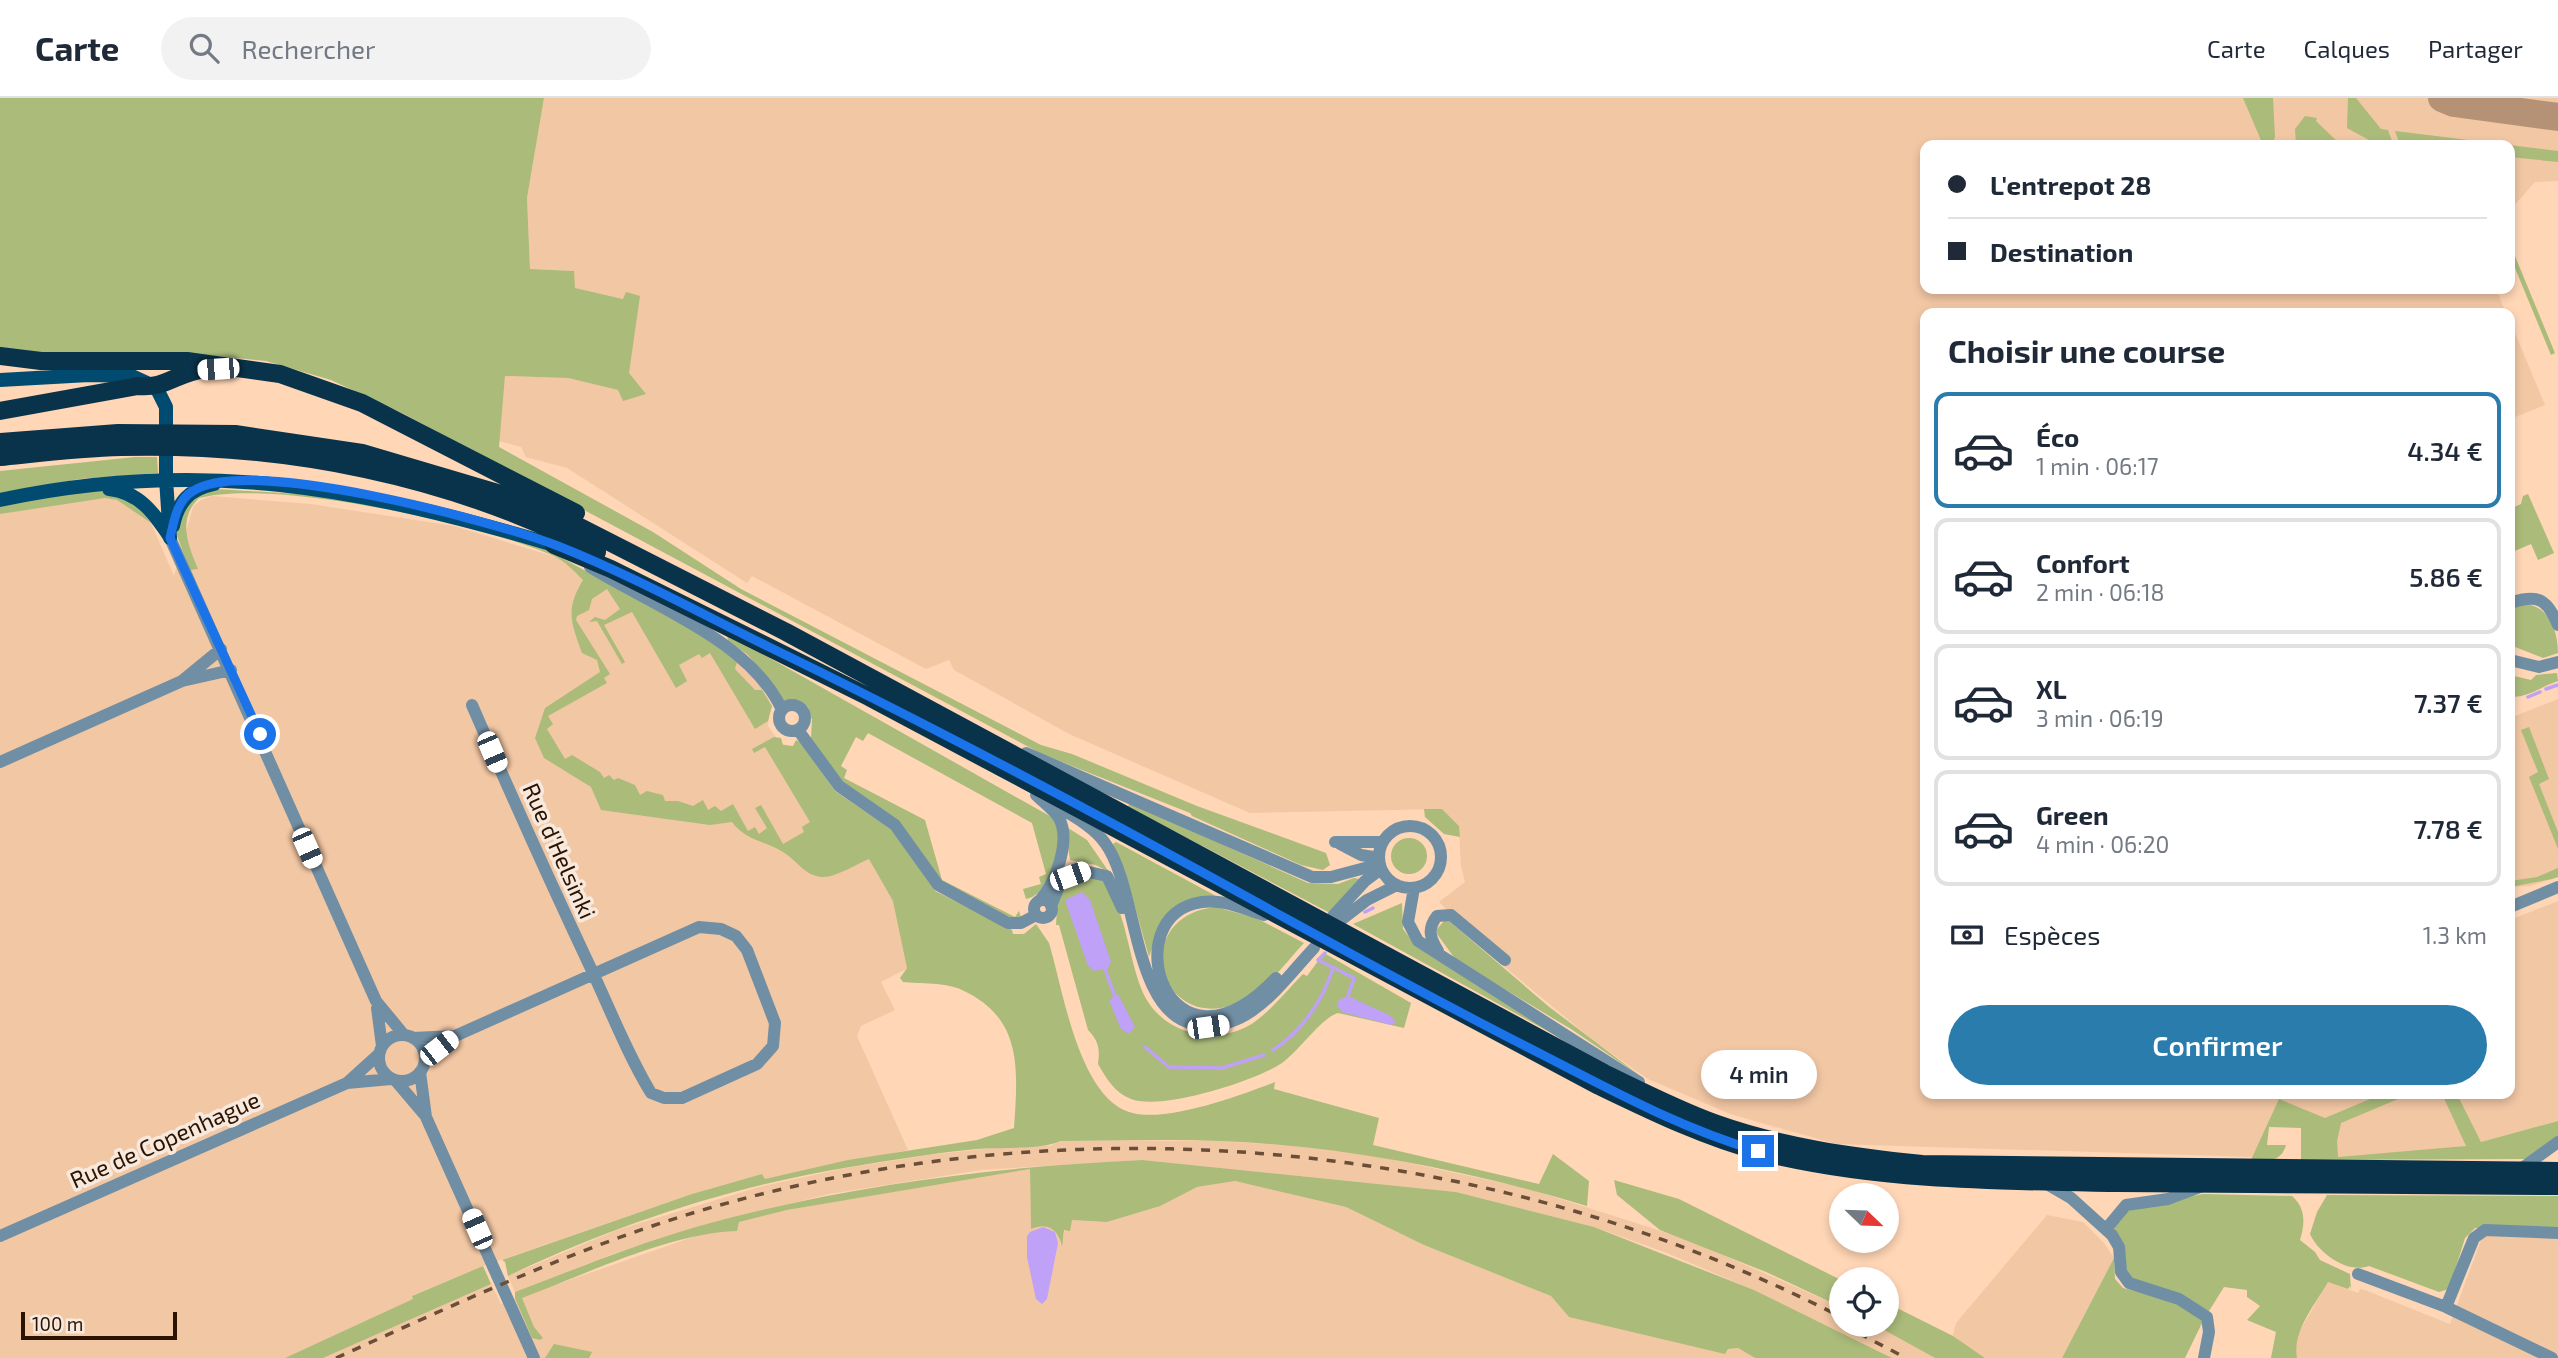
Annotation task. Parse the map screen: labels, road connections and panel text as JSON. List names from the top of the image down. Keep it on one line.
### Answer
{"streets":{"street":["Rue d'Helsinki","Rue de Copenhague"]},"crossings":[["Rue d'Helsinki","Rue de Copenhague"]],"scale_bar":"100 m","north":"bottom right","page":{"header":"Carte","search":"Rechercher","nav":["Carte","Calques","Partager"],"banner":["L'entrepot 28","Destination"],"heading":"Choisir une course","list":[{"name":"Éco","note":"1 min · 06:17","value":"4.34 €"},{"name":"Confort","note":"2 min · 06:18","value":"5.86 €"},{"name":"XL","note":"3 min · 06:19","value":"7.37 €"},{"name":"Green","note":"4 min · 06:20","value":"7.78 €"}],"pay":["Espèces","1.3 km"],"buttons":"Confirmer","bubble":"4 min","scale":"100 m"}}
